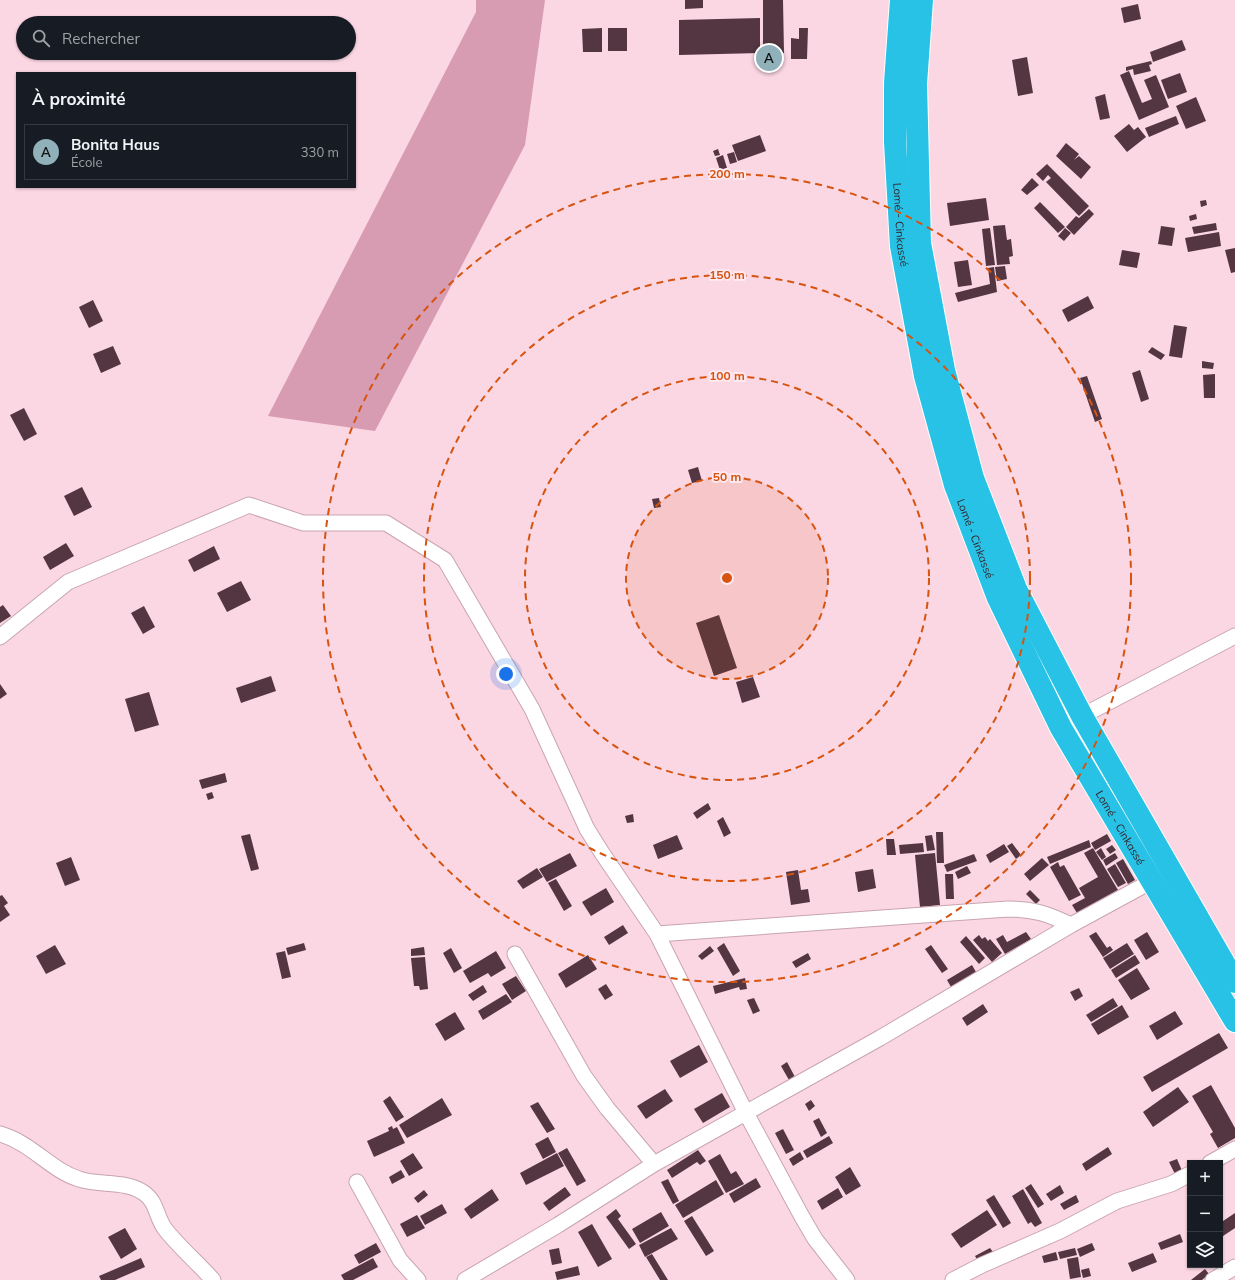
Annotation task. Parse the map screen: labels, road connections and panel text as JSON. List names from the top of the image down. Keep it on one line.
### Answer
{"streets":{"highway":["Lomé - Cinkassé"]},"page":{"search":"Rechercher","pins":"A","heading":"À proximité","list":[{"mark":"A","name":"Bonita Haus","note":"École","value":"330 m"}],"map_buttons":["+","−"]},"rings":["200 m","150 m","100 m","50 m"]}
